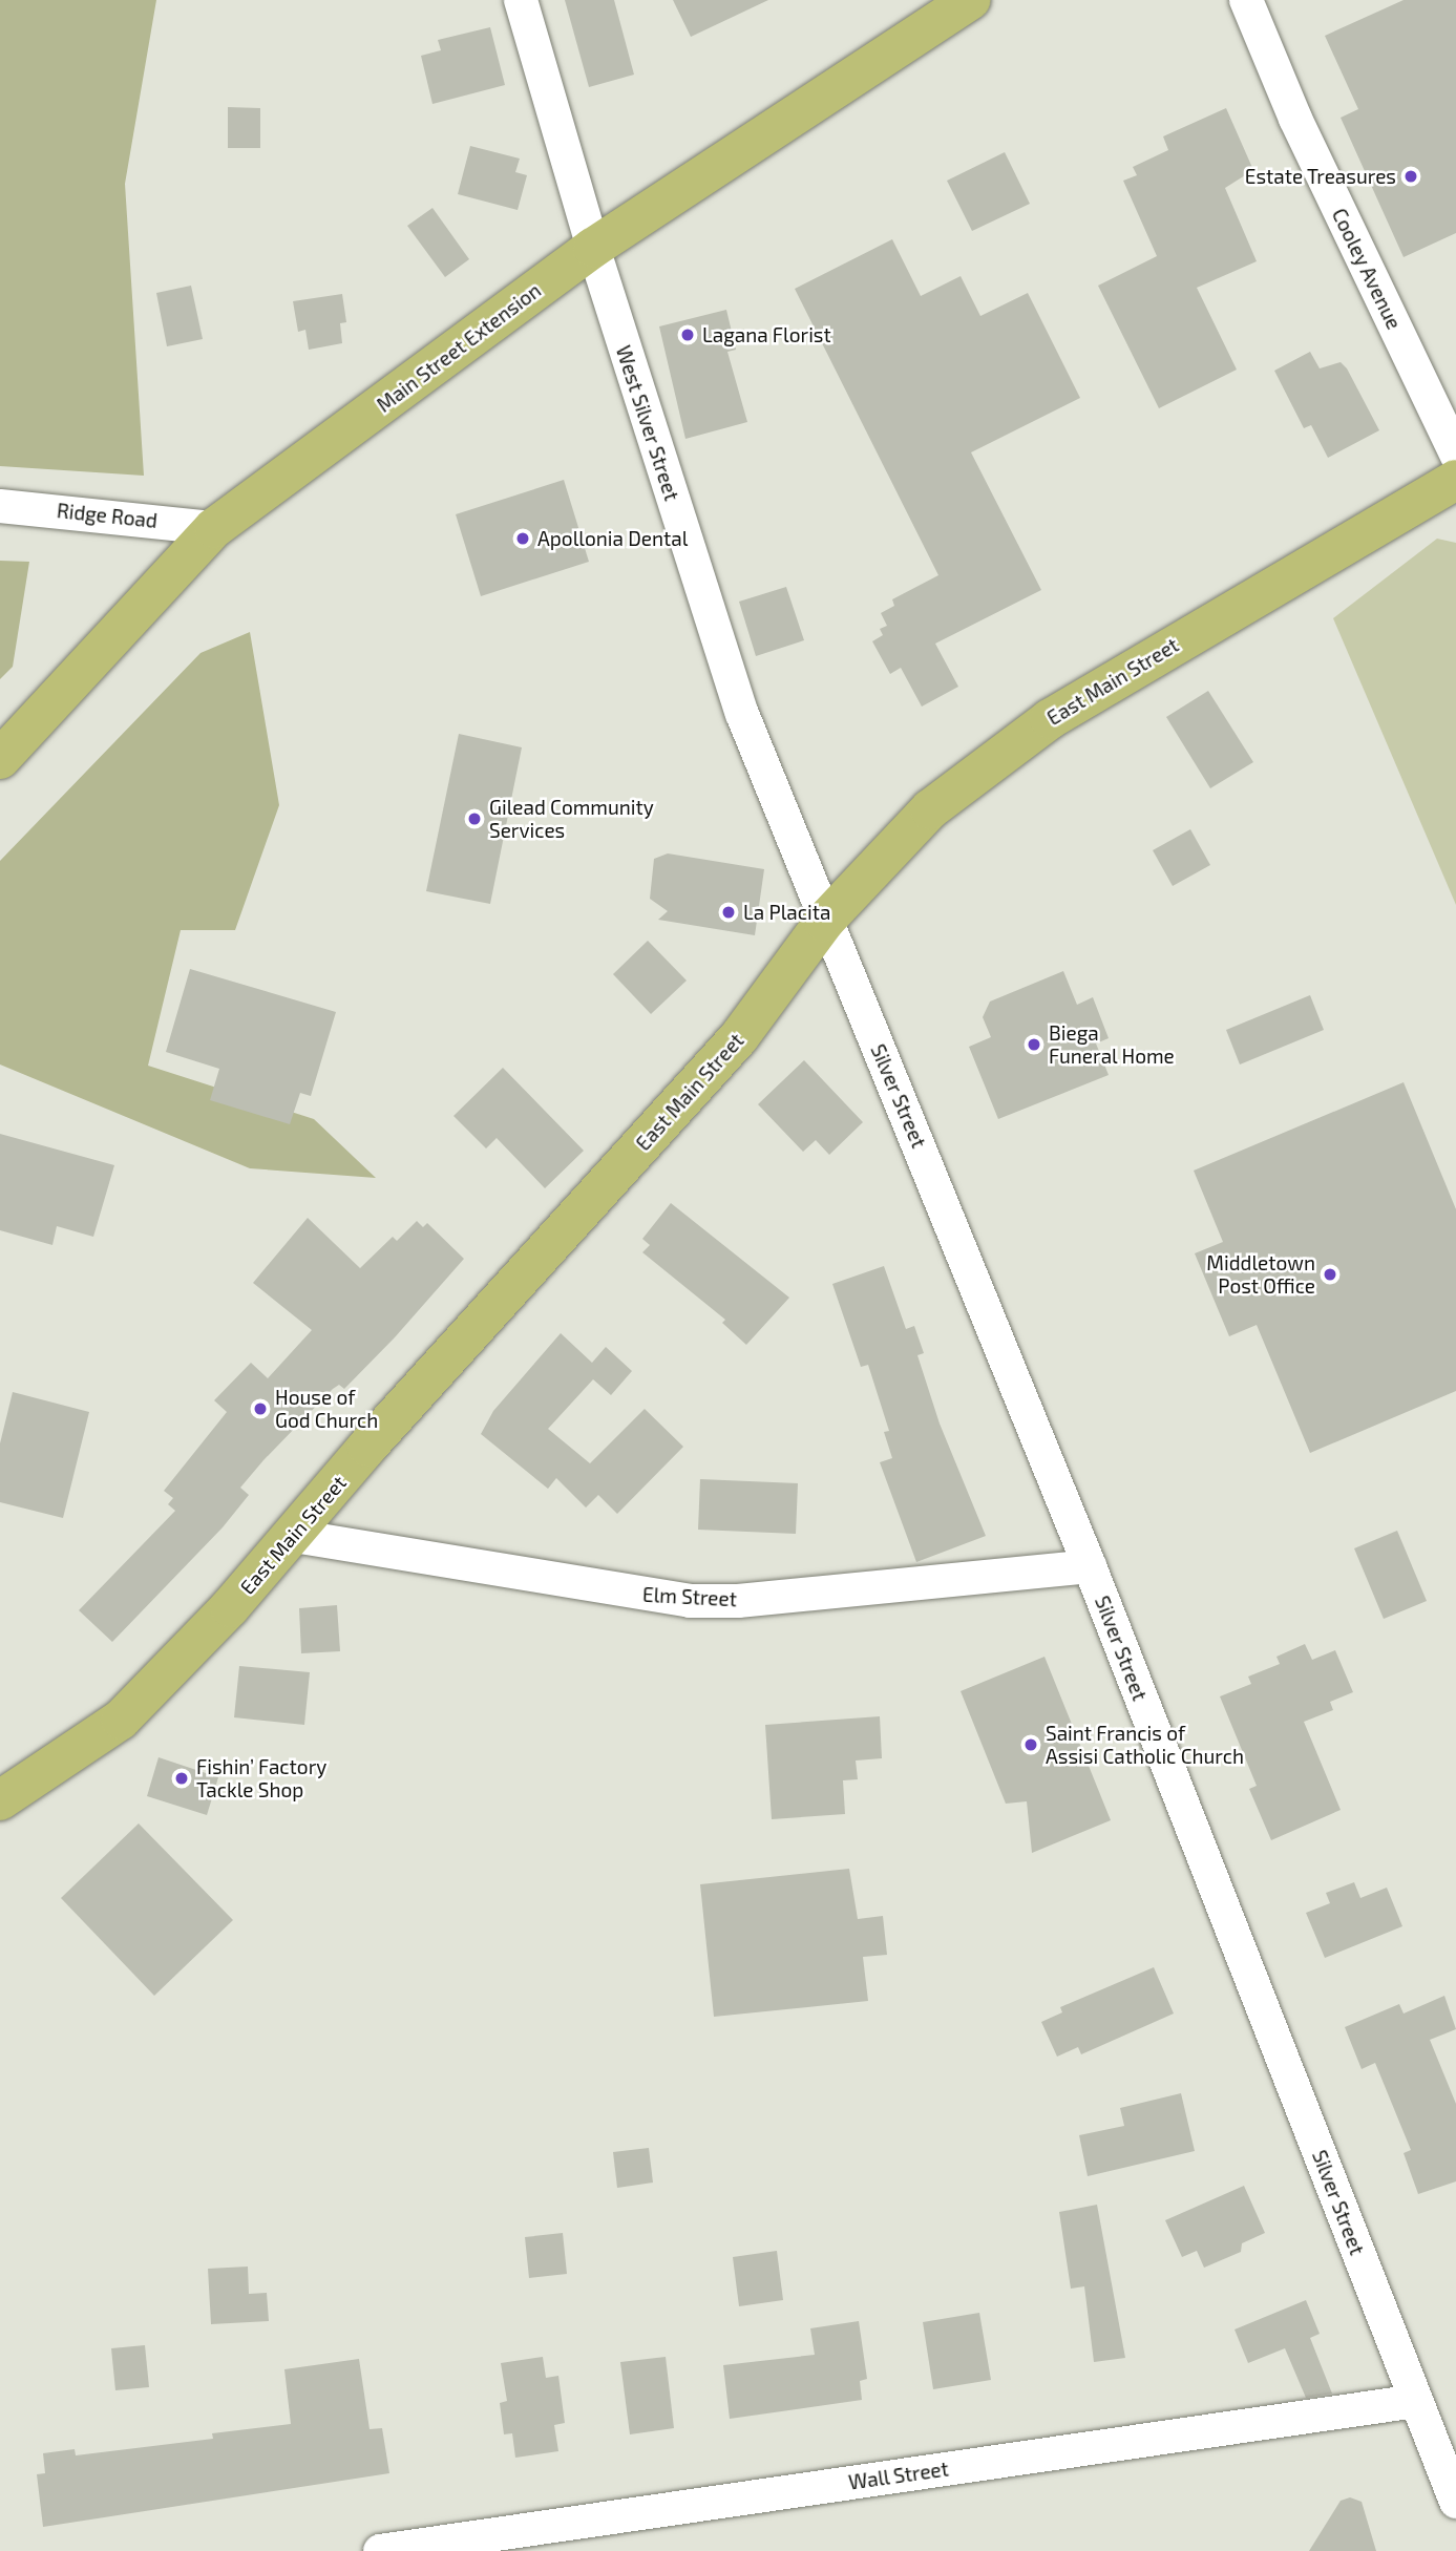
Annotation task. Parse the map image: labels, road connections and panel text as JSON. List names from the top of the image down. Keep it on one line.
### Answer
{"streets":{"main road":["Main Street Extension","East Main Street"],"street":["Cooley Avenue","West Silver Street","Ridge Road","Silver Street","Elm Street","Wall Street"]},"crossings":[["Main Street Extension","West Silver Street"],["Main Street Extension","Ridge Road"],["West Silver Street","East Main Street"],["West Silver Street","Silver Street"],["East Main Street","Silver Street"],["East Main Street","Elm Street"],["Silver Street","Elm Street"],["Silver Street","Wall Street"]],"places":["Estate Treasures","Lagana Florist","Apollonia Dental","Gilead Community Services","La Placita","Biega Funeral Home","Middletown Post Office","House of God Church","Saint Francis of Assisi Catholic Church","Fishin’ Factory Tackle Shop"]}
